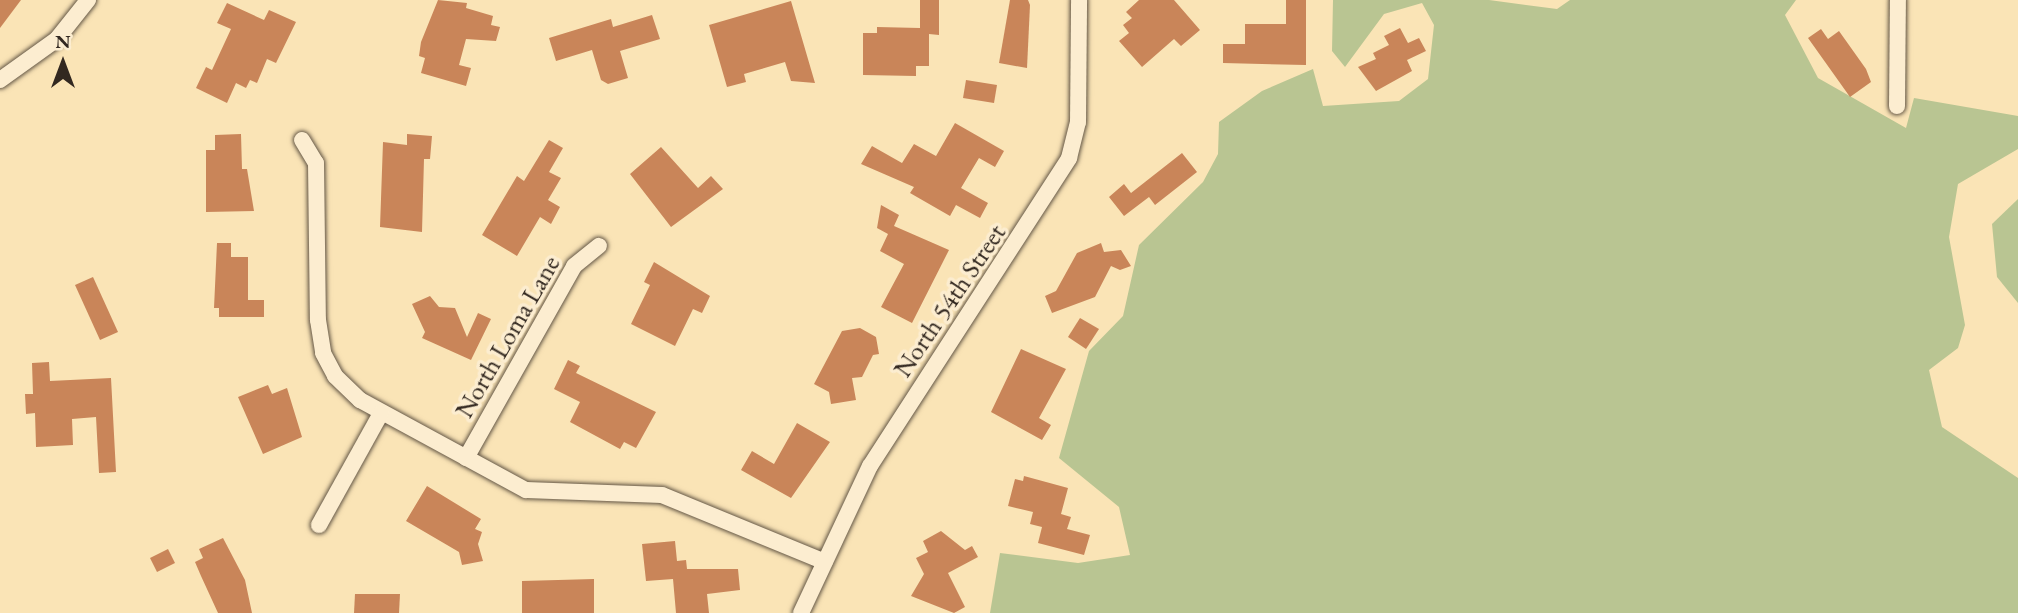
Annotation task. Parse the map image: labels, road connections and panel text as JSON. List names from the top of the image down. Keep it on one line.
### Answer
{"streets":{"street":["North 54th Street","North Loma Lane"]},"north":"top"}
